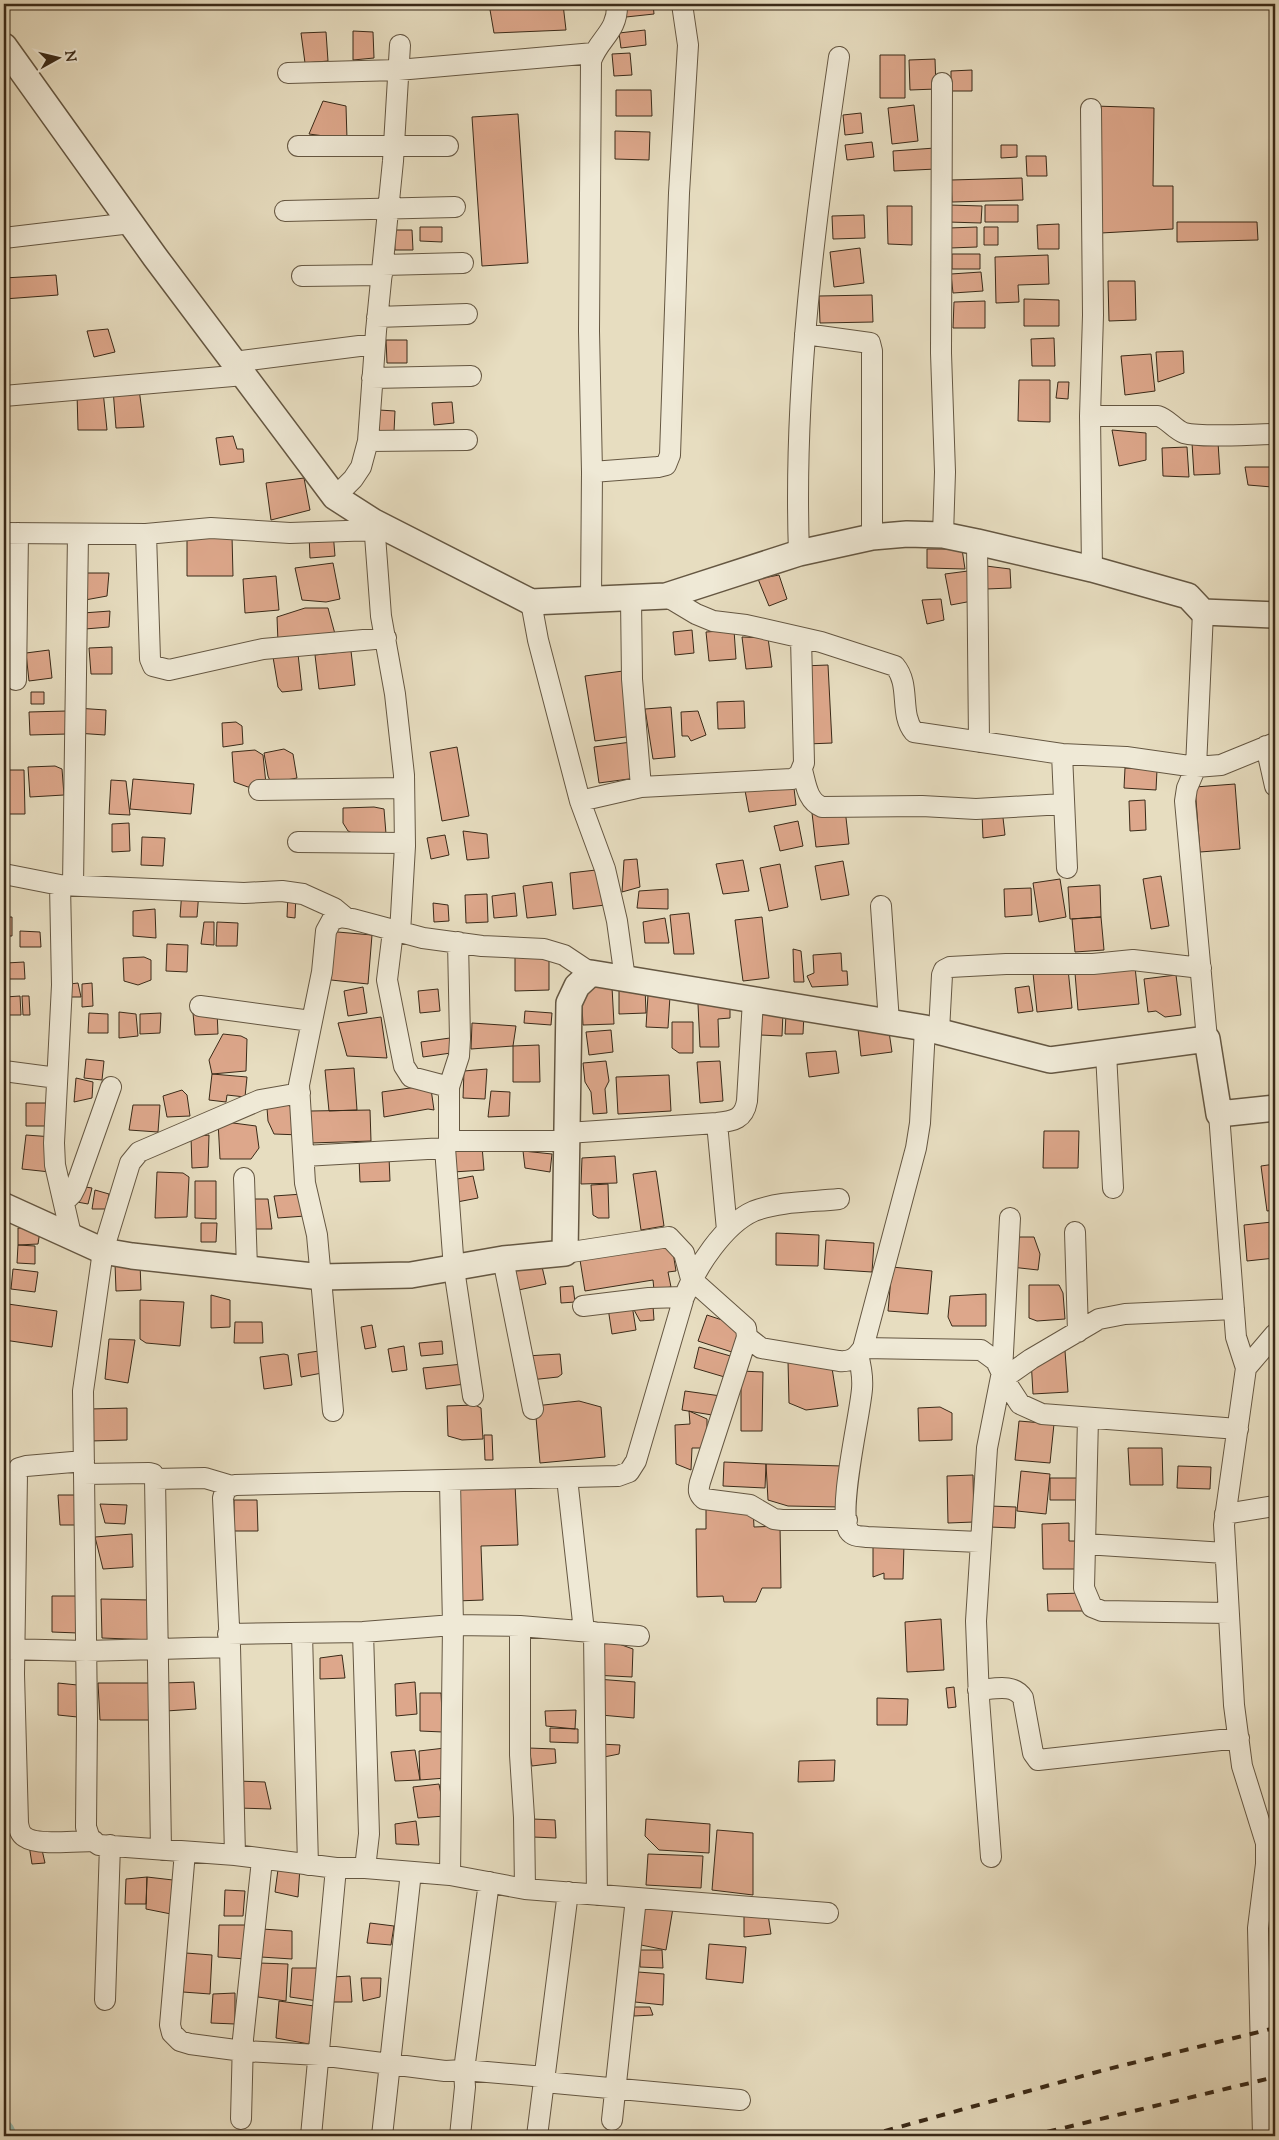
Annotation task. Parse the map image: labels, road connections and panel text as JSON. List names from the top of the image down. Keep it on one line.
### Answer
{"north":"right"}
